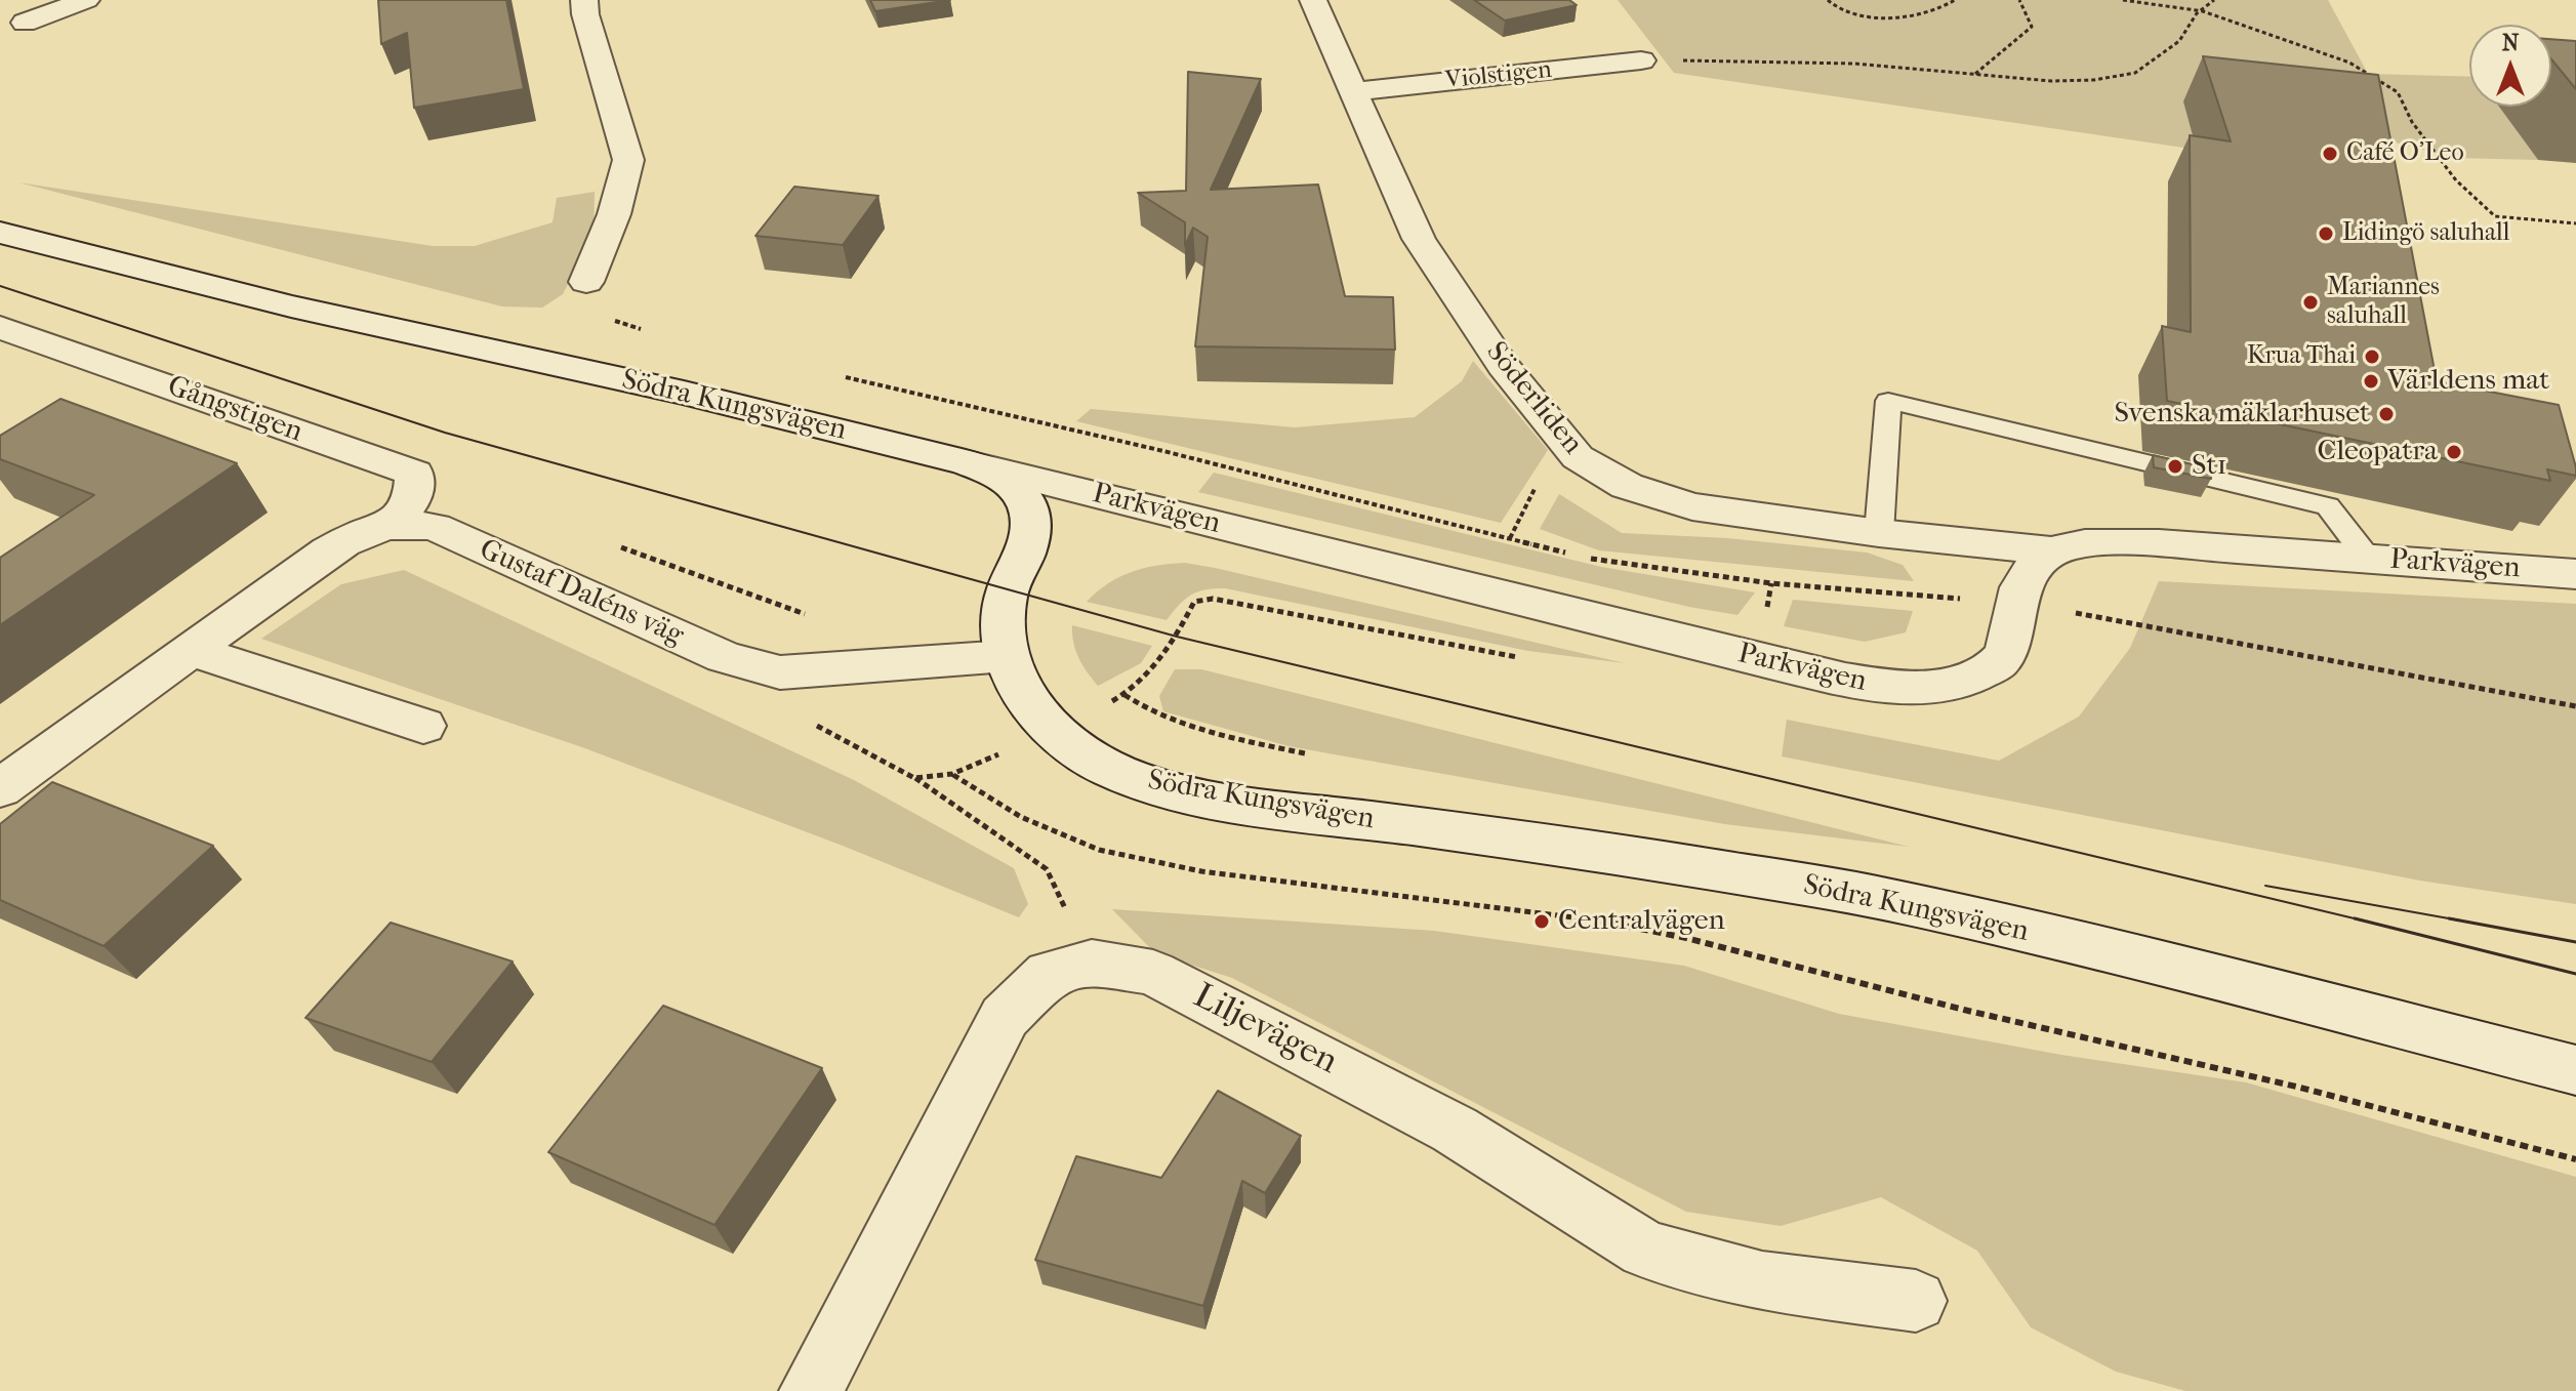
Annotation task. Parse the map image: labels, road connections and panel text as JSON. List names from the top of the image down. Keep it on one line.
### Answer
{"streets":{"street":["Violstigen","Söderliden","Södra Kungsvägen","Gångstigen","Parkvägen","Gustaf Daléns väg","Liljevägen"]},"crossings":[["Violstigen","Söderliden"],["Söderliden","Parkvägen"],["Södra Kungsvägen","Parkvägen"],["Södra Kungsvägen","Gustaf Daléns väg"],["Gångstigen","Gustaf Daléns väg"]],"places":["Café O'Leo","Lidingö saluhall","Mariannes saluhall","Krua Thai","Världens mat","Svenska mäklarhuset","Cleopatra","St1","Centralvägen"],"north":"top"}
